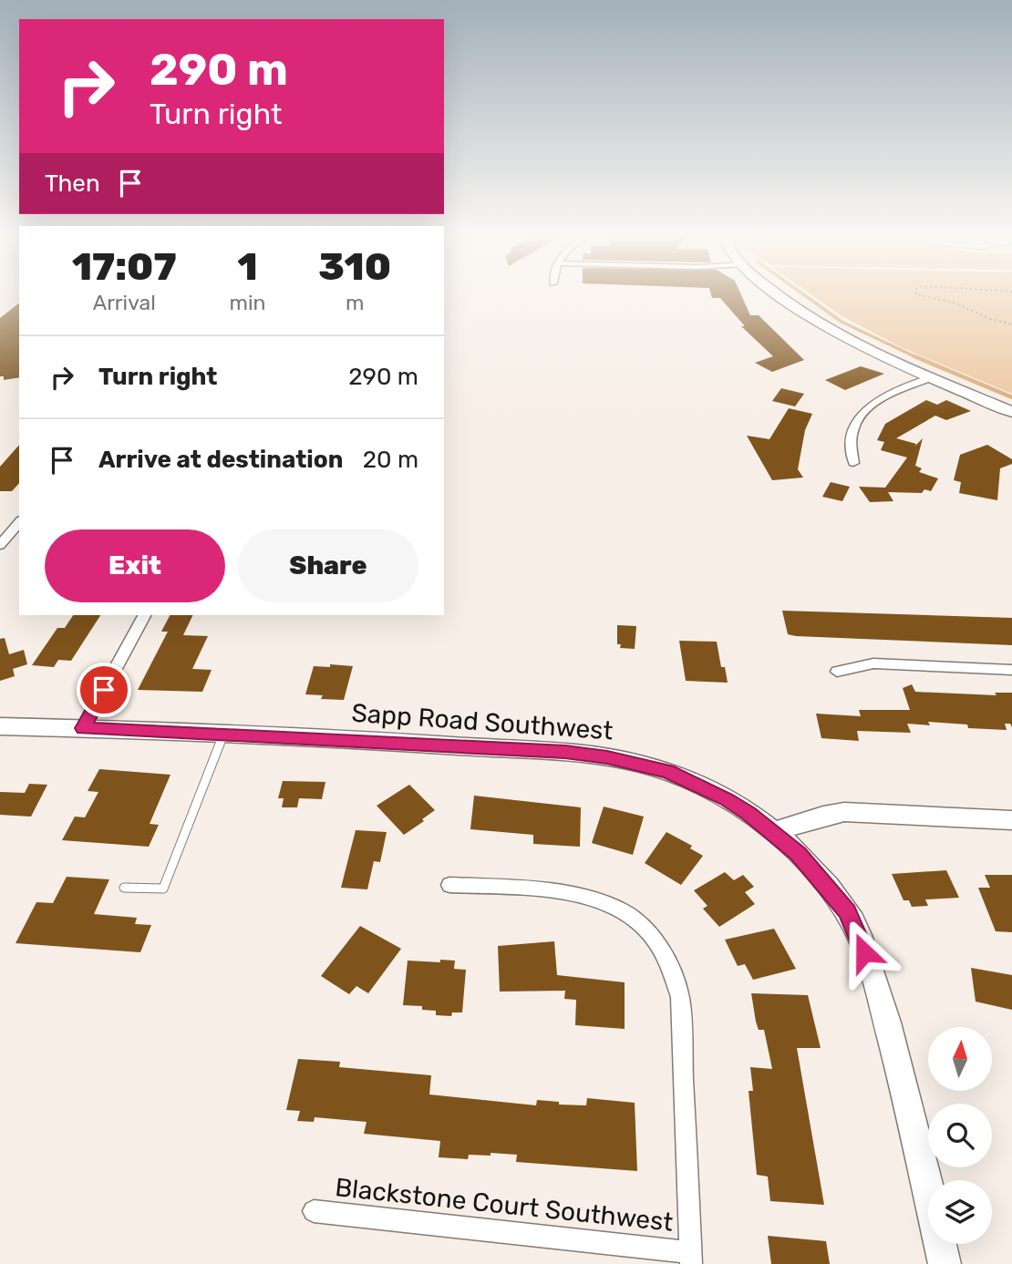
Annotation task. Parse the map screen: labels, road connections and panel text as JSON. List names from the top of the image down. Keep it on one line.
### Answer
{"streets":{"street":["Sapp Road Southwest","Blackstone Court Southwest"]},"north":"top","page":{"turn":["290 m","Turn right"],"then":"Then","eta":["17:07","Arrival","1","min","310","m"],"list":[{"name":"Turn right","value":"290 m"},{"name":"Arrive at destination","value":"20 m"}],"buttons":["Exit","Share"]}}
